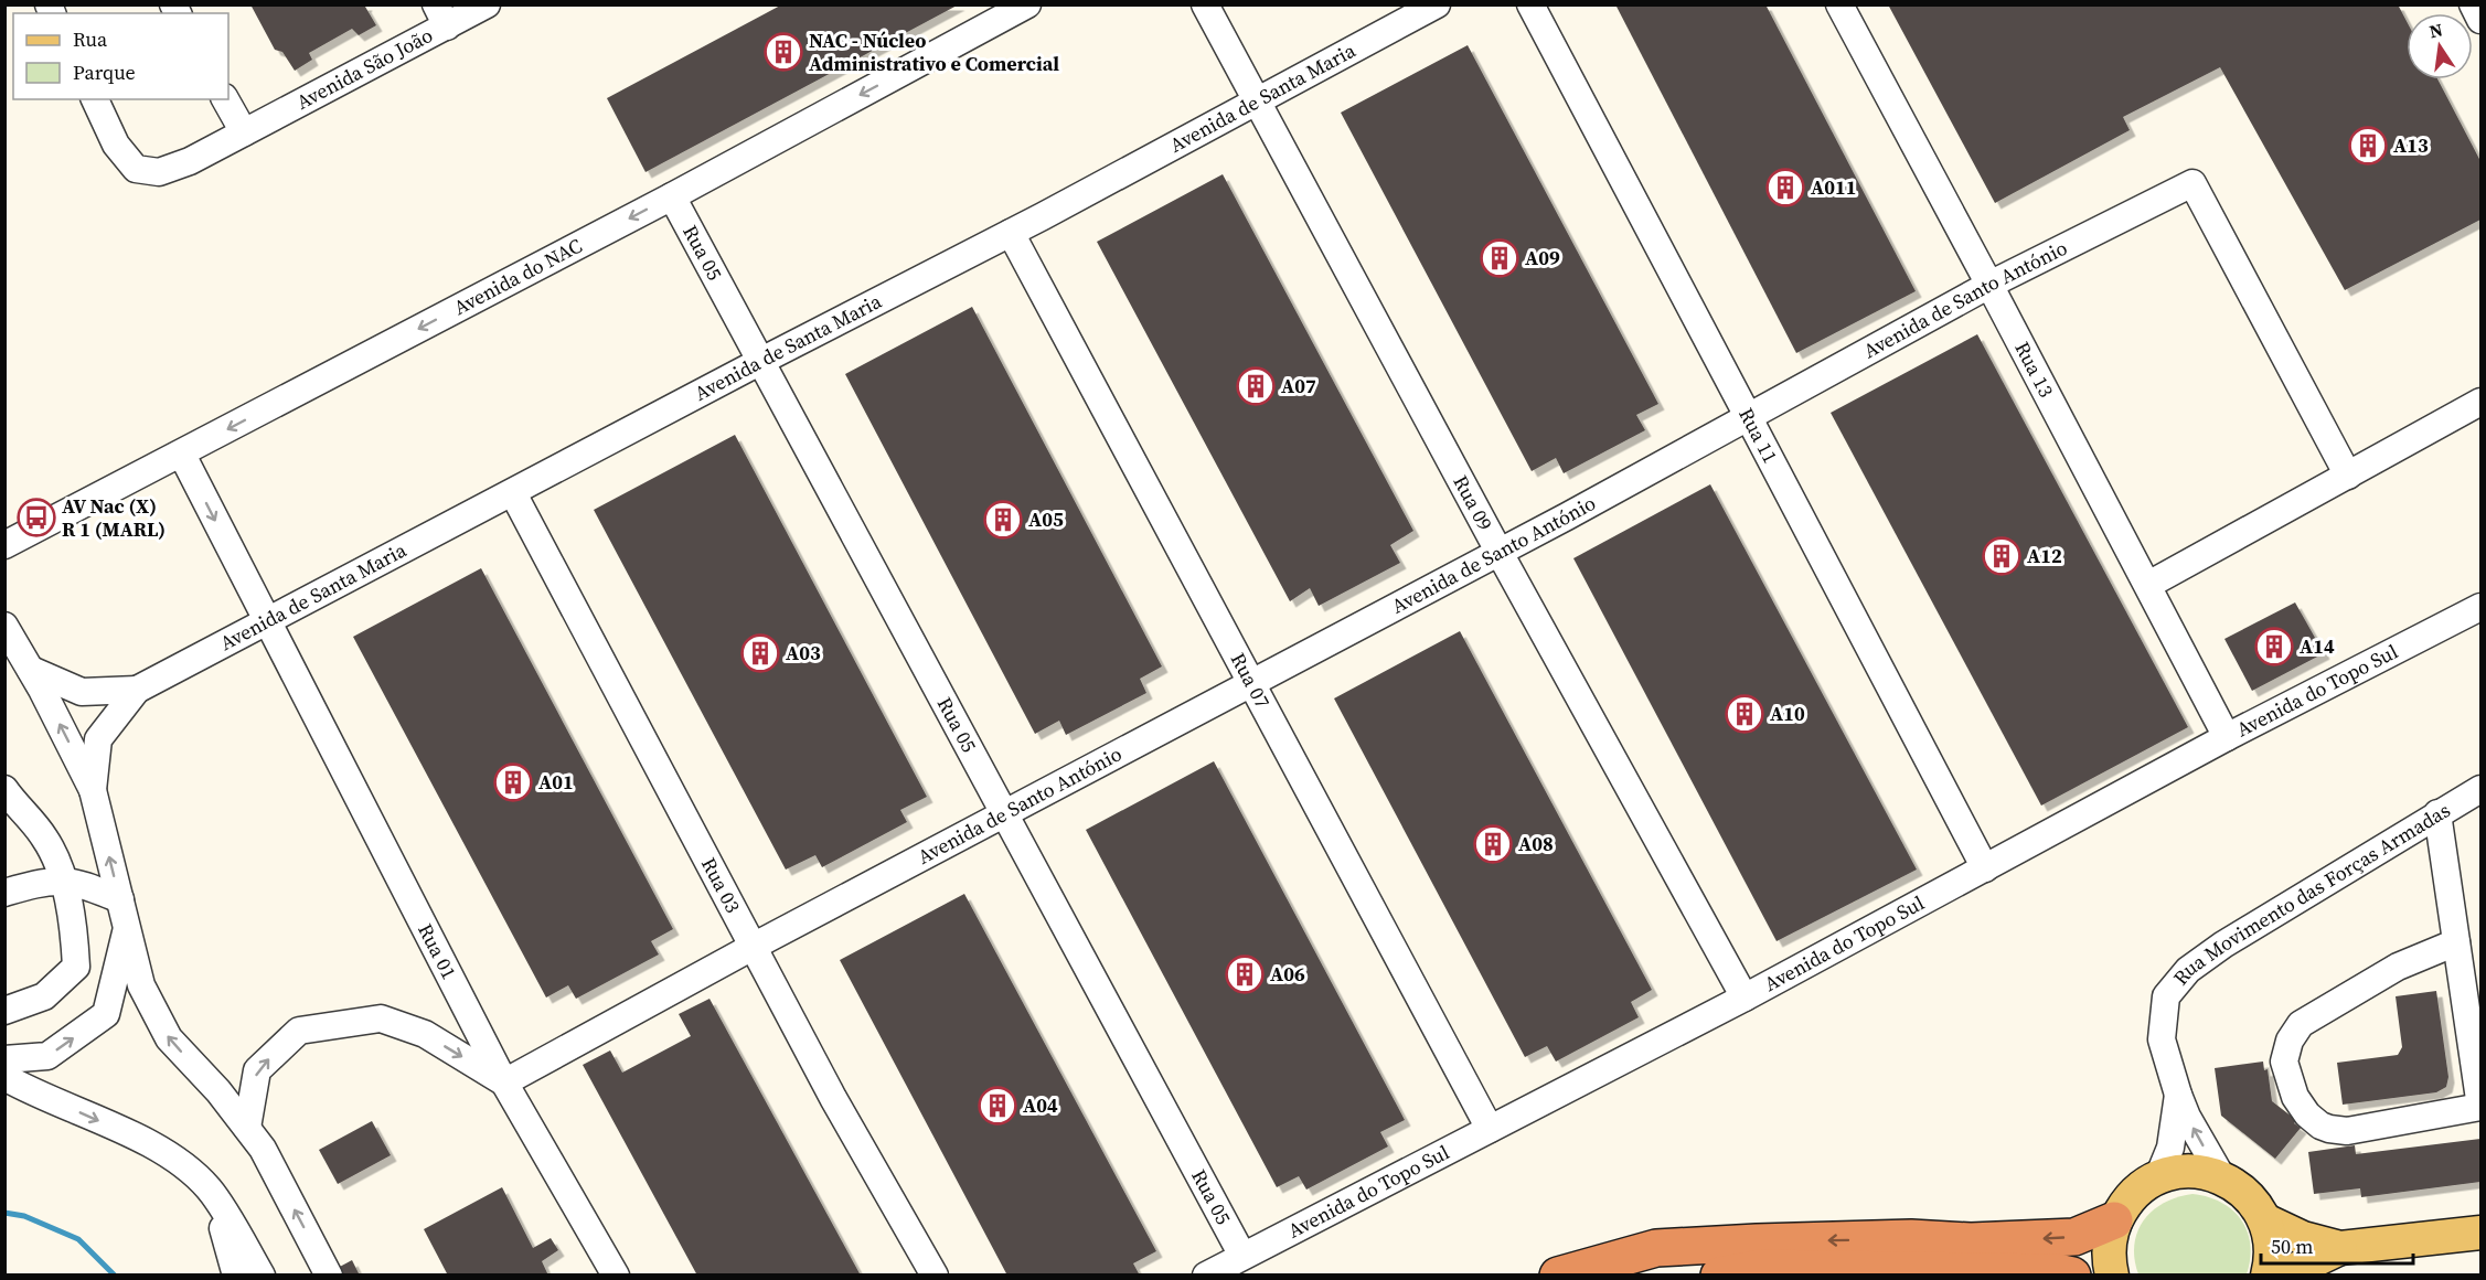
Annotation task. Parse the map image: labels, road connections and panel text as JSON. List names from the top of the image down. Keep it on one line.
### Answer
{"streets":{"street":["Avenida São João","Avenida de Santa Maria","Rua 05","Avenida do NAC","Avenida de Santo António","Rua 13","Rua 11","Rua 09","Rua 07","Avenida do Topo Sul","Rua 03","Rua Movimento das Forças Armadas","Rua 01"]},"crossings":[["Avenida de Santa Maria","Rua 05"],["Avenida de Santa Maria","Rua 09"],["Avenida de Santa Maria","Rua 07"],["Avenida de Santa Maria","Rua 03"],["Avenida de Santa Maria","Rua 01"],["Rua 05","Avenida do NAC"],["Rua 05","Avenida de Santo António"],["Rua 05","Avenida do Topo Sul"],["Avenida do NAC","Rua 01"],["Avenida de Santo António","Rua 13"],["Avenida de Santo António","Rua 11"],["Avenida de Santo António","Rua 09"],["Avenida de Santo António","Rua 07"],["Avenida de Santo António","Rua 03"],["Avenida de Santo António","Rua 01"],["Rua 13","Avenida do Topo Sul"],["Rua 11","Avenida do Topo Sul"],["Rua 09","Avenida do Topo Sul"],["Rua 07","Avenida do Topo Sul"]],"one_way":["Avenida do NAC"],"places":{"building":["NAC - Núcleo Administrativo e Comercial","A13","A011","A09","A07","A05","A12","A14","A03","A10","A01","A08","A06","A04"],"bus stop":["AV Nac (X) R 1 (MARL)"]},"legend":["Rua","Parque"],"scale_bar":"50 m","north":"top"}
